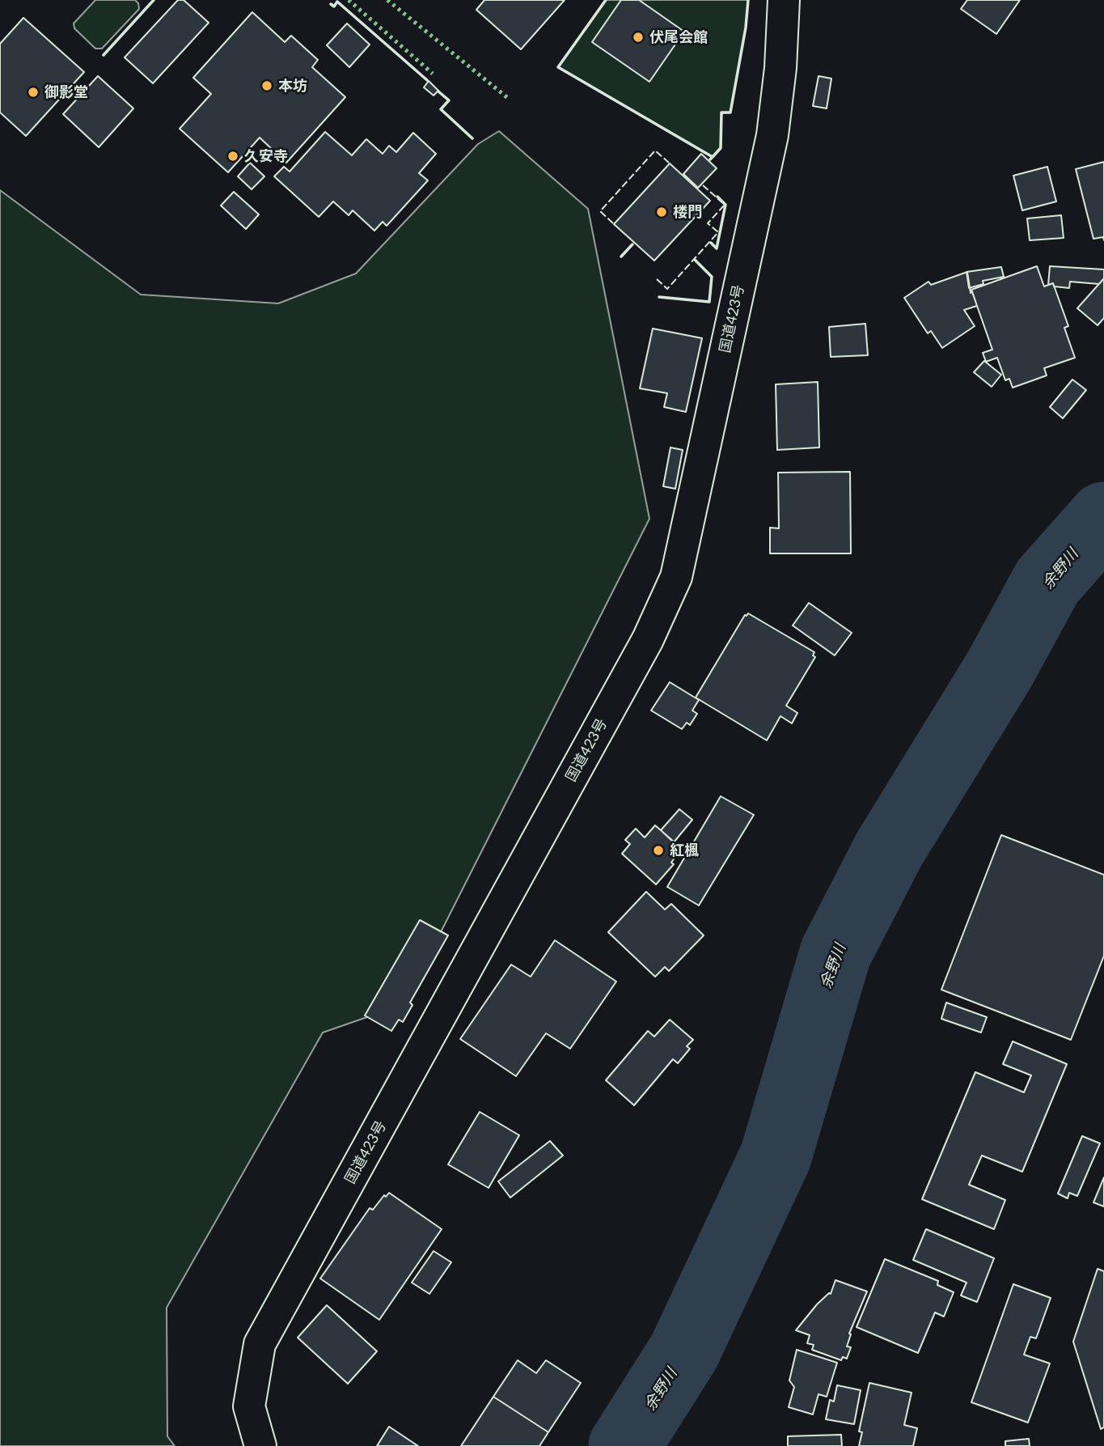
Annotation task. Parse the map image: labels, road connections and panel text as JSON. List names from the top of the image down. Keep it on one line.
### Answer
{"streets":{"highway":["国道423号"]},"water":["余野川"],"places":["伏尾会館","本坊","御影堂","久安寺","楼門","紅楓"]}
